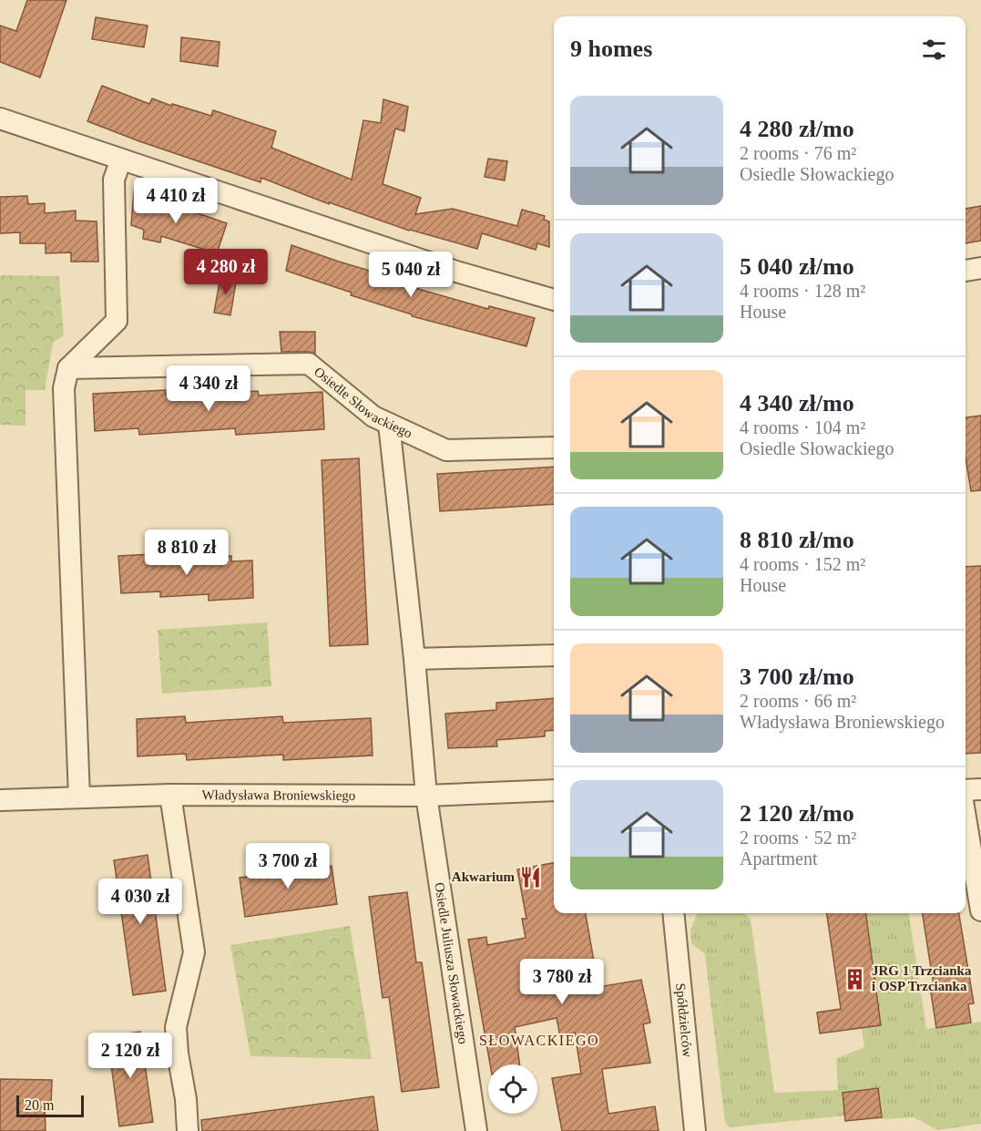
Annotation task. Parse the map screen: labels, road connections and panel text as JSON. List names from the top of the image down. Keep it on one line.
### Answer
{"streets":{"street":["Osiedle Słowackiego","Władysława Broniewskiego","Osiedle Juliusza Słowackiego","Spółdzielców"]},"crossings":[["Osiedle Słowackiego","Osiedle Juliusza Słowackiego"],["Władysława Broniewskiego","Osiedle Juliusza Słowackiego"]],"districts":["SŁOWACKIEGO"],"places":{"restaurant":["Akwarium"],"building":["JRG 1 Trzcianka i OSP Trzcianka"]},"scale_bar":"20 m","page":{"heading":"9 homes","list":[{"name":"4 280 zł/mo","note":"2 rooms · 76 m² · Osiedle Słowackiego"},{"name":"5 040 zł/mo","note":"4 rooms · 128 m² · House"},{"name":"4 340 zł/mo","note":"4 rooms · 104 m² · Osiedle Słowackiego"},{"name":"8 810 zł/mo","note":"4 rooms · 152 m² · House"},{"name":"3 700 zł/mo","note":"2 rooms · 66 m² · Władysława Broniewskiego"},{"name":"2 120 zł/mo","note":"2 rooms · 52 m² · Apartment"}],"price":["4 410 zł","4 280 zł","5 040 zł","4 340 zł","8 810 zł","3 700 zł","4 030 zł","3 780 zł","2 120 zł"],"scale":"20 m"}}
